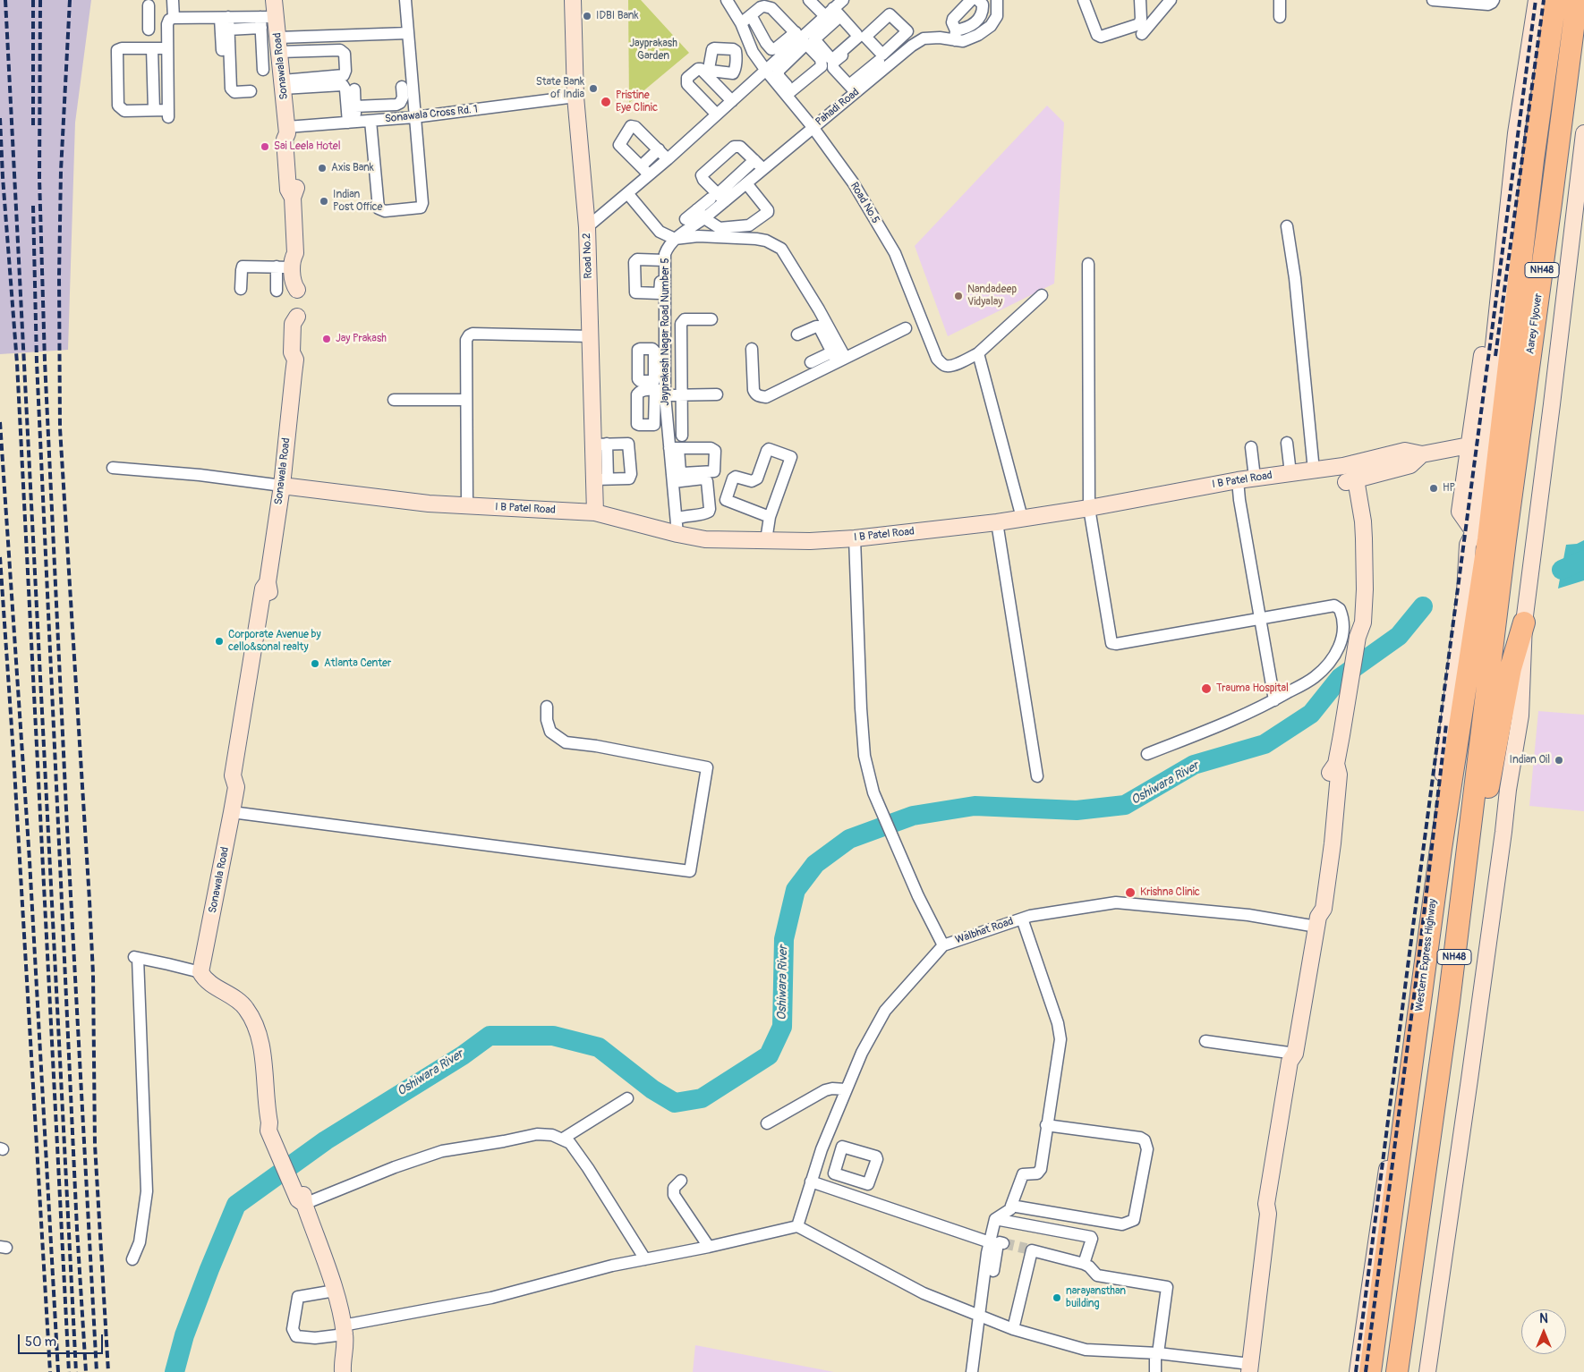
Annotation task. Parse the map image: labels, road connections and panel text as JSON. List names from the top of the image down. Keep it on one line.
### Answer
{"streets":{"highway":["NH48","Aarey Flyover","Western Express Highway"],"street":["Sonawala Road","Pahadi Road","Sonawala Cross Rd. 1","Road No.5","Road No.2","Jayprakash Nagar Road Number 5","I B Patel Road","Walbhat Road"]},"crossings":[["Sonawala Road","Sonawala Cross Rd. 1"],["Sonawala Road","I B Patel Road"],["Pahadi Road","Road No.5"],["Pahadi Road","Jayprakash Nagar Road Number 5"],["Sonawala Cross Rd. 1","Road No.2"],["Road No.2","I B Patel Road"],["NH48","Aarey Flyover"],["NH48","Western Express Highway"],["Aarey Flyover","Western Express Highway"],["Jayprakash Nagar Road Number 5","I B Patel Road"]],"water":["Oshiwara River"],"parks":["Jayprakash Garden"],"places":["IDBI Bank","State Bank of India","Pristine Eye Clinic","Sai Leela Hotel","Axis Bank","Indian Post Office","Nandadeep Vidyalay","Jay Prakash","HP","Corporate Avenue by cello&sonal realty","Atlanta Center","Trauma Hospital","Indian Oil","Krishna Clinic","narayansthan building"],"scale_bar":"50 m","north":"top"}
